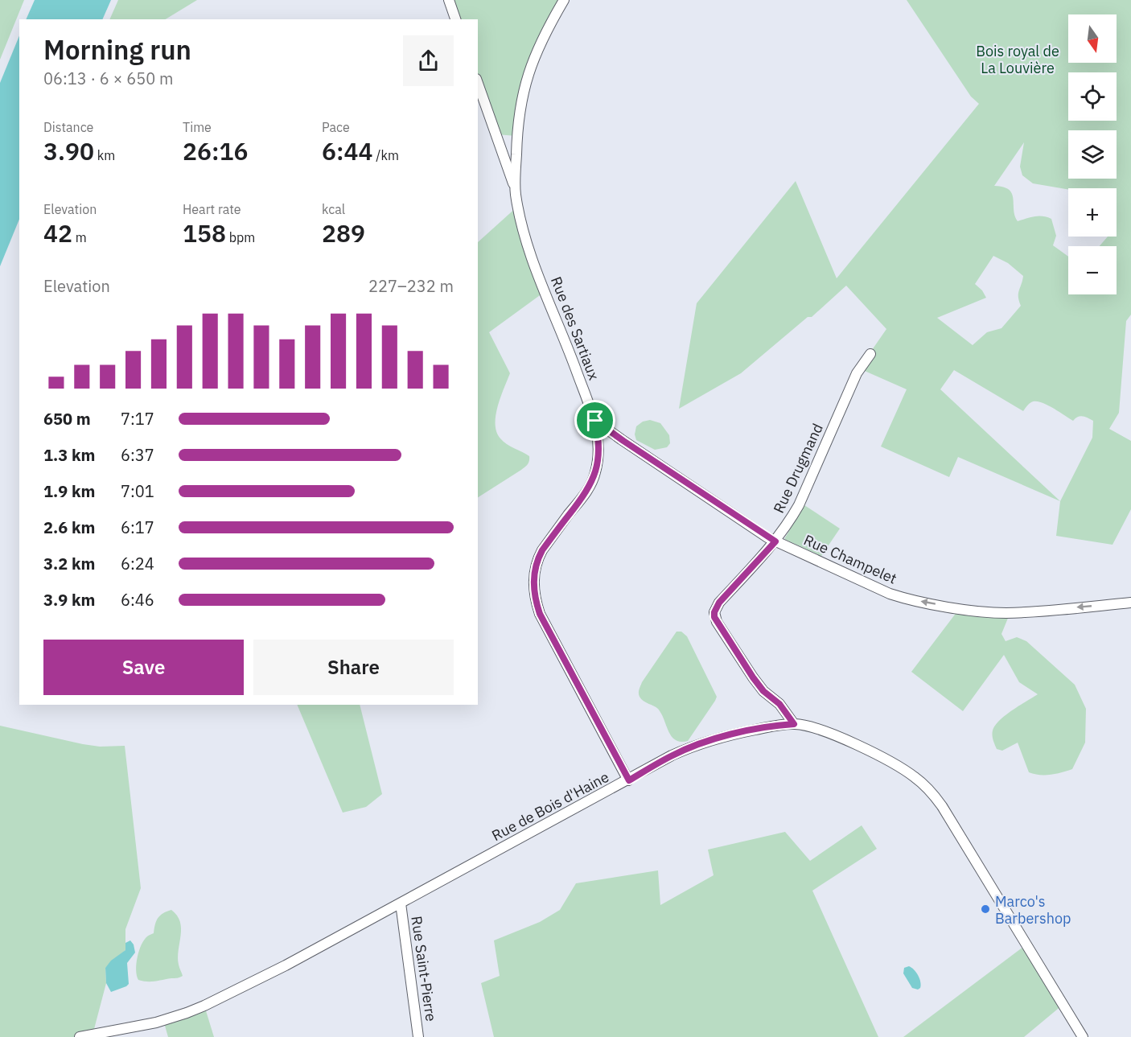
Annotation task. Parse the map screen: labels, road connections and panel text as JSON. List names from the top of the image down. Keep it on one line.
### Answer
{"streets":{"street":["Rue des Sartiaux","Rue Drugmand","Rue Champelet","Rue de Bois d'Haine","Rue Saint-Pierre"]},"crossings":[["Rue des Sartiaux","Rue Champelet"],["Rue des Sartiaux","Rue de Bois d'Haine"],["Rue Drugmand","Rue Champelet"],["Rue Drugmand","Rue de Bois d'Haine"],["Rue de Bois d'Haine","Rue Saint-Pierre"]],"one_way":["Rue Champelet"],"parks":["Bois royal de La Louvière"],"places":["Marco's Barbershop"],"north":"bottom","page":{"map_buttons":["+","−"],"heading":["Morning run","06:13 · 6 × 650 m"],"stats":[["Distance","3.90 km"],["Time","26:16"],["Pace","6:44 /km"],["Elevation","42 m"],["Heart rate","158 bpm"],["kcal","289"]],"chart":["Elevation","227–232 m"],"list":[{"name":"650 m","note":"7:17"},{"name":"1.3 km","note":"6:37"},{"name":"1.9 km","note":"7:01"},{"name":"2.6 km","note":"6:17"},{"name":"3.2 km","note":"6:24"},{"name":"3.9 km","note":"6:46"}],"buttons":["Save","Share"]}}
